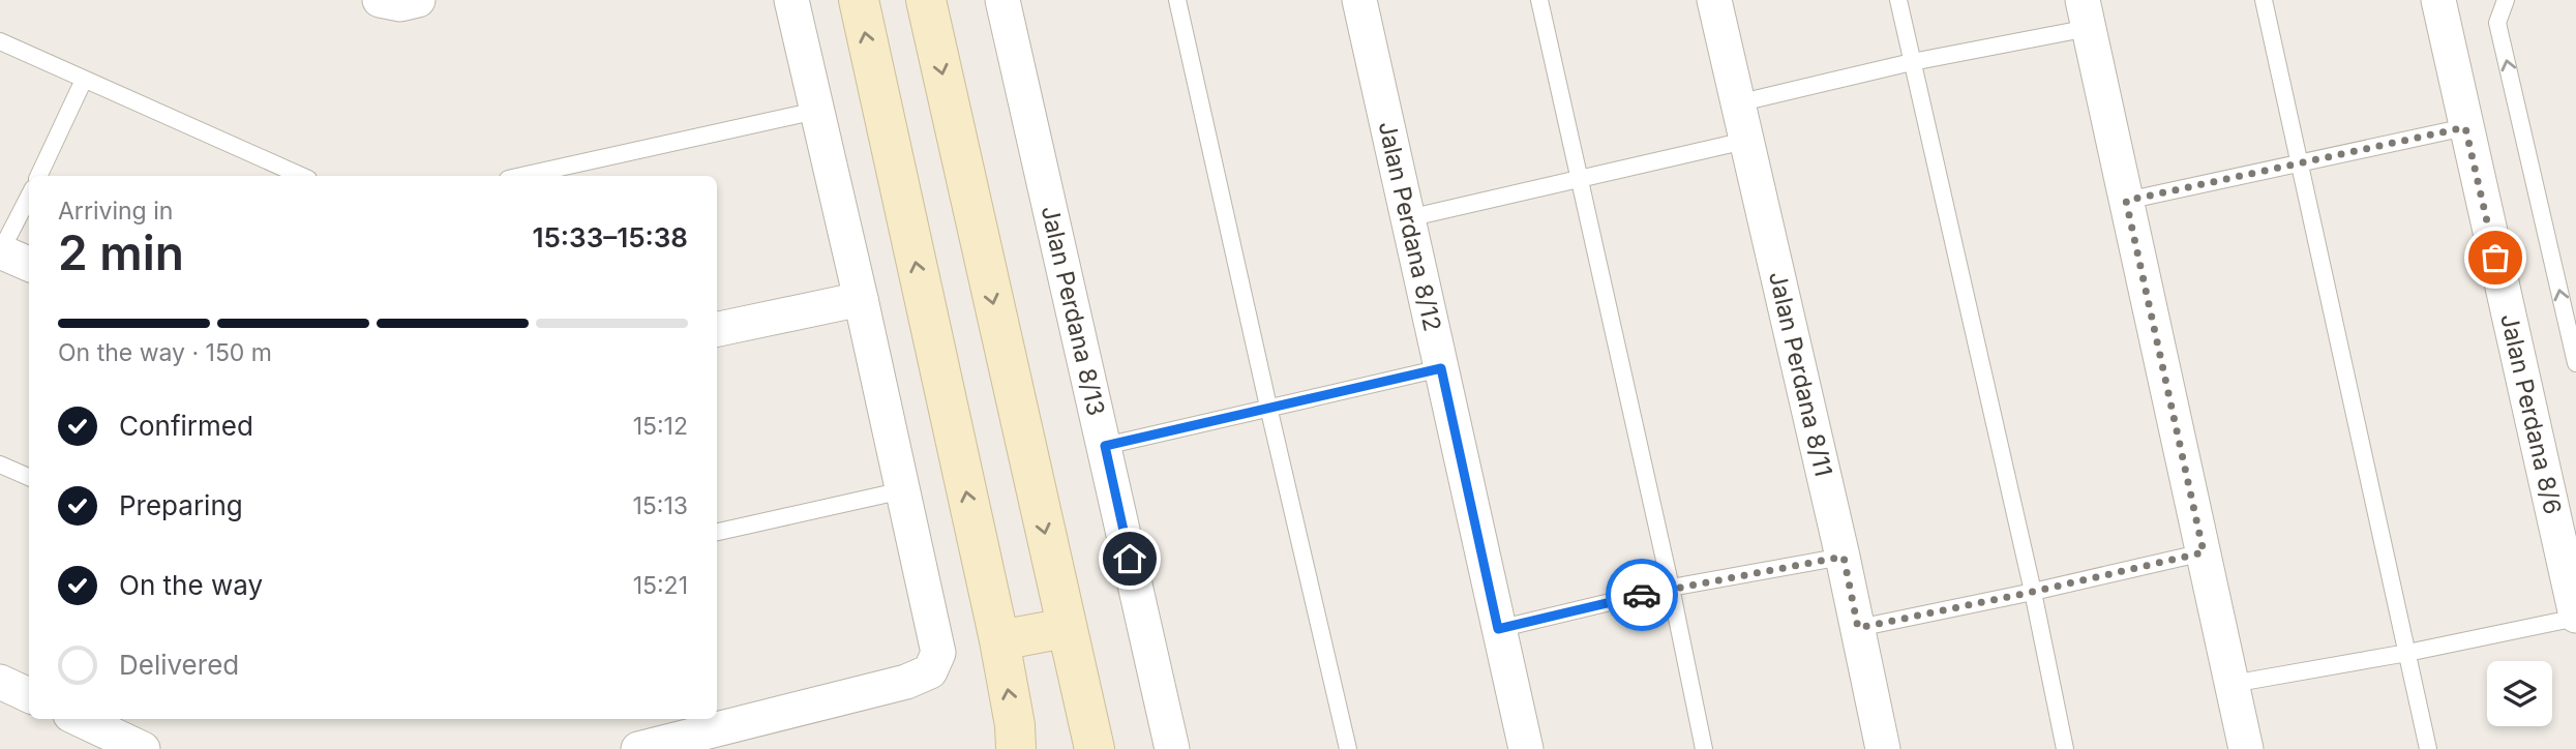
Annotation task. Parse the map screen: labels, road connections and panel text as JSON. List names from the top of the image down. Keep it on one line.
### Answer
{"streets":{"street":["Jalan Perdana 8/12","Jalan Perdana 8/13","Jalan Perdana 8/11","Jalan Perdana 8/6"]},"page":{"heading":["2 min","Arriving in","15:33–15:38"],"bar":"On the way · 150 m","list":[["Confirmed","15:12"],["Preparing","15:13"],["On the way","15:21"],"Delivered"]}}
